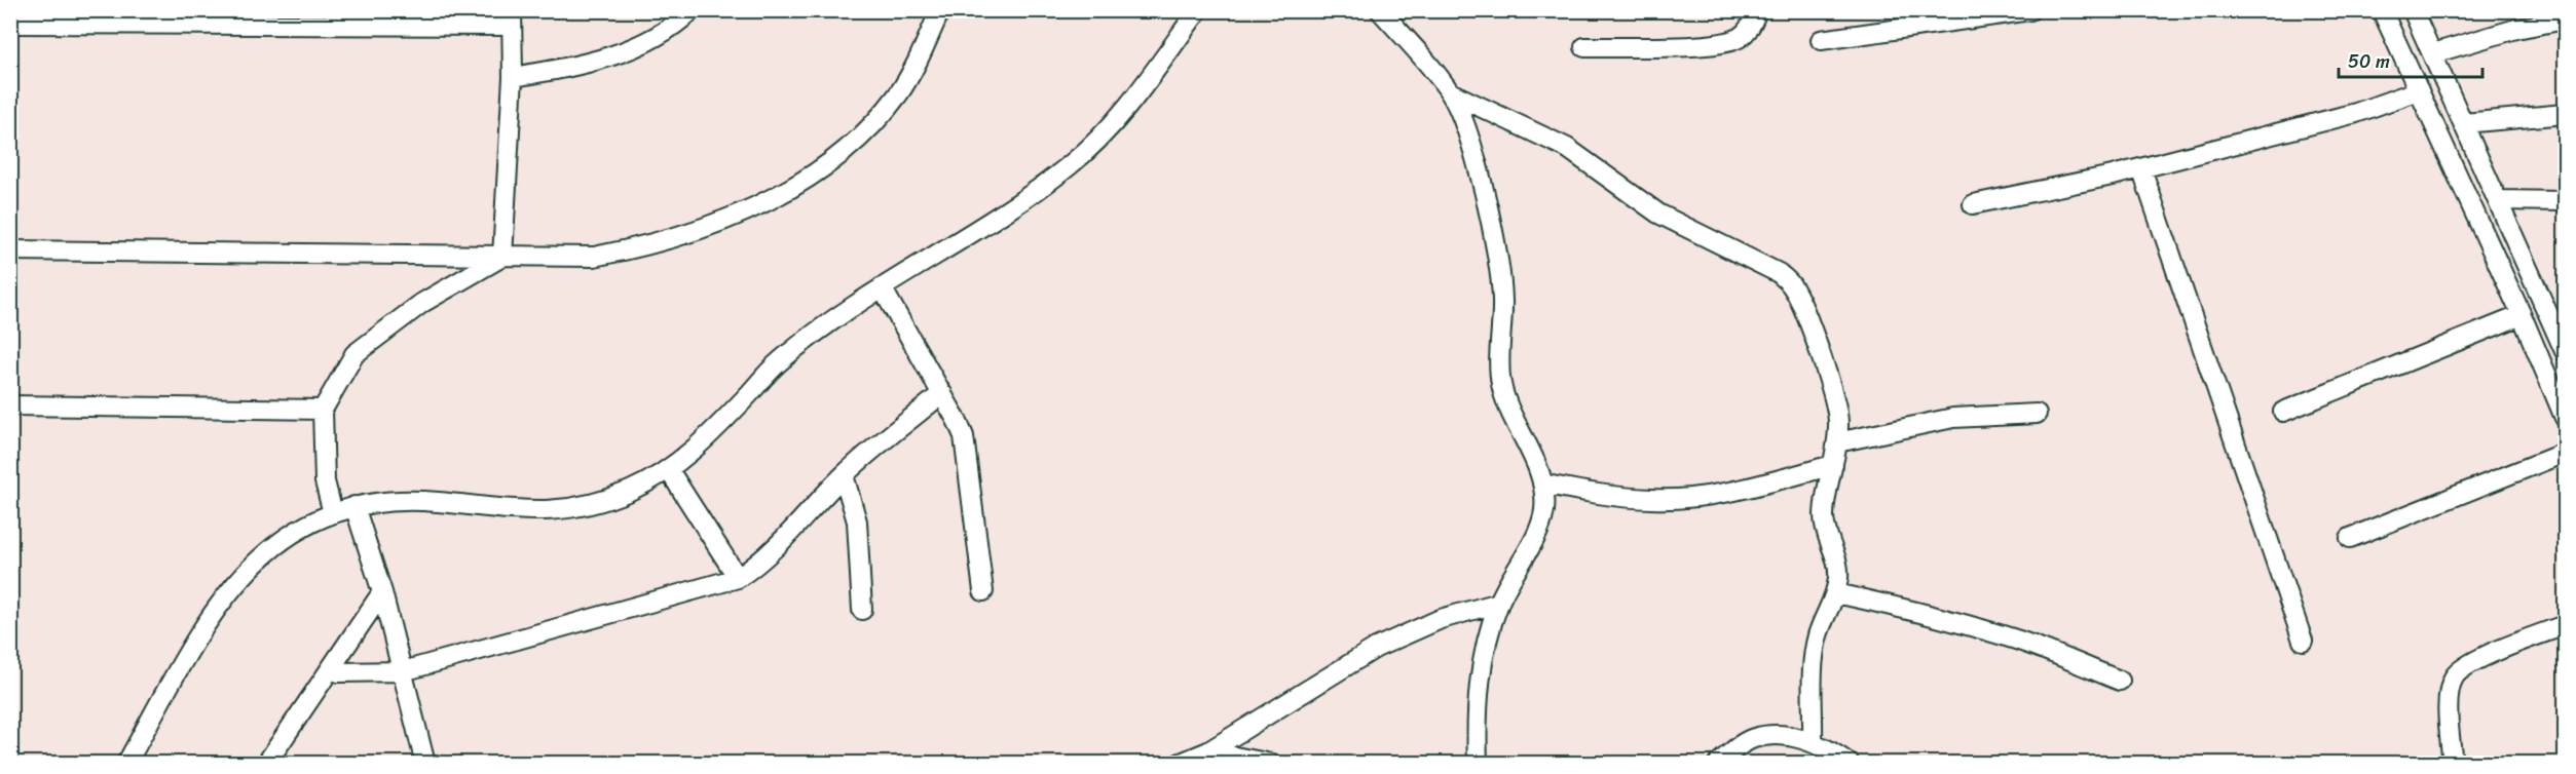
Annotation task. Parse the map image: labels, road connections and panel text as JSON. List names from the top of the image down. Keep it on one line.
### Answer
{"scale_bar":"50 m"}
